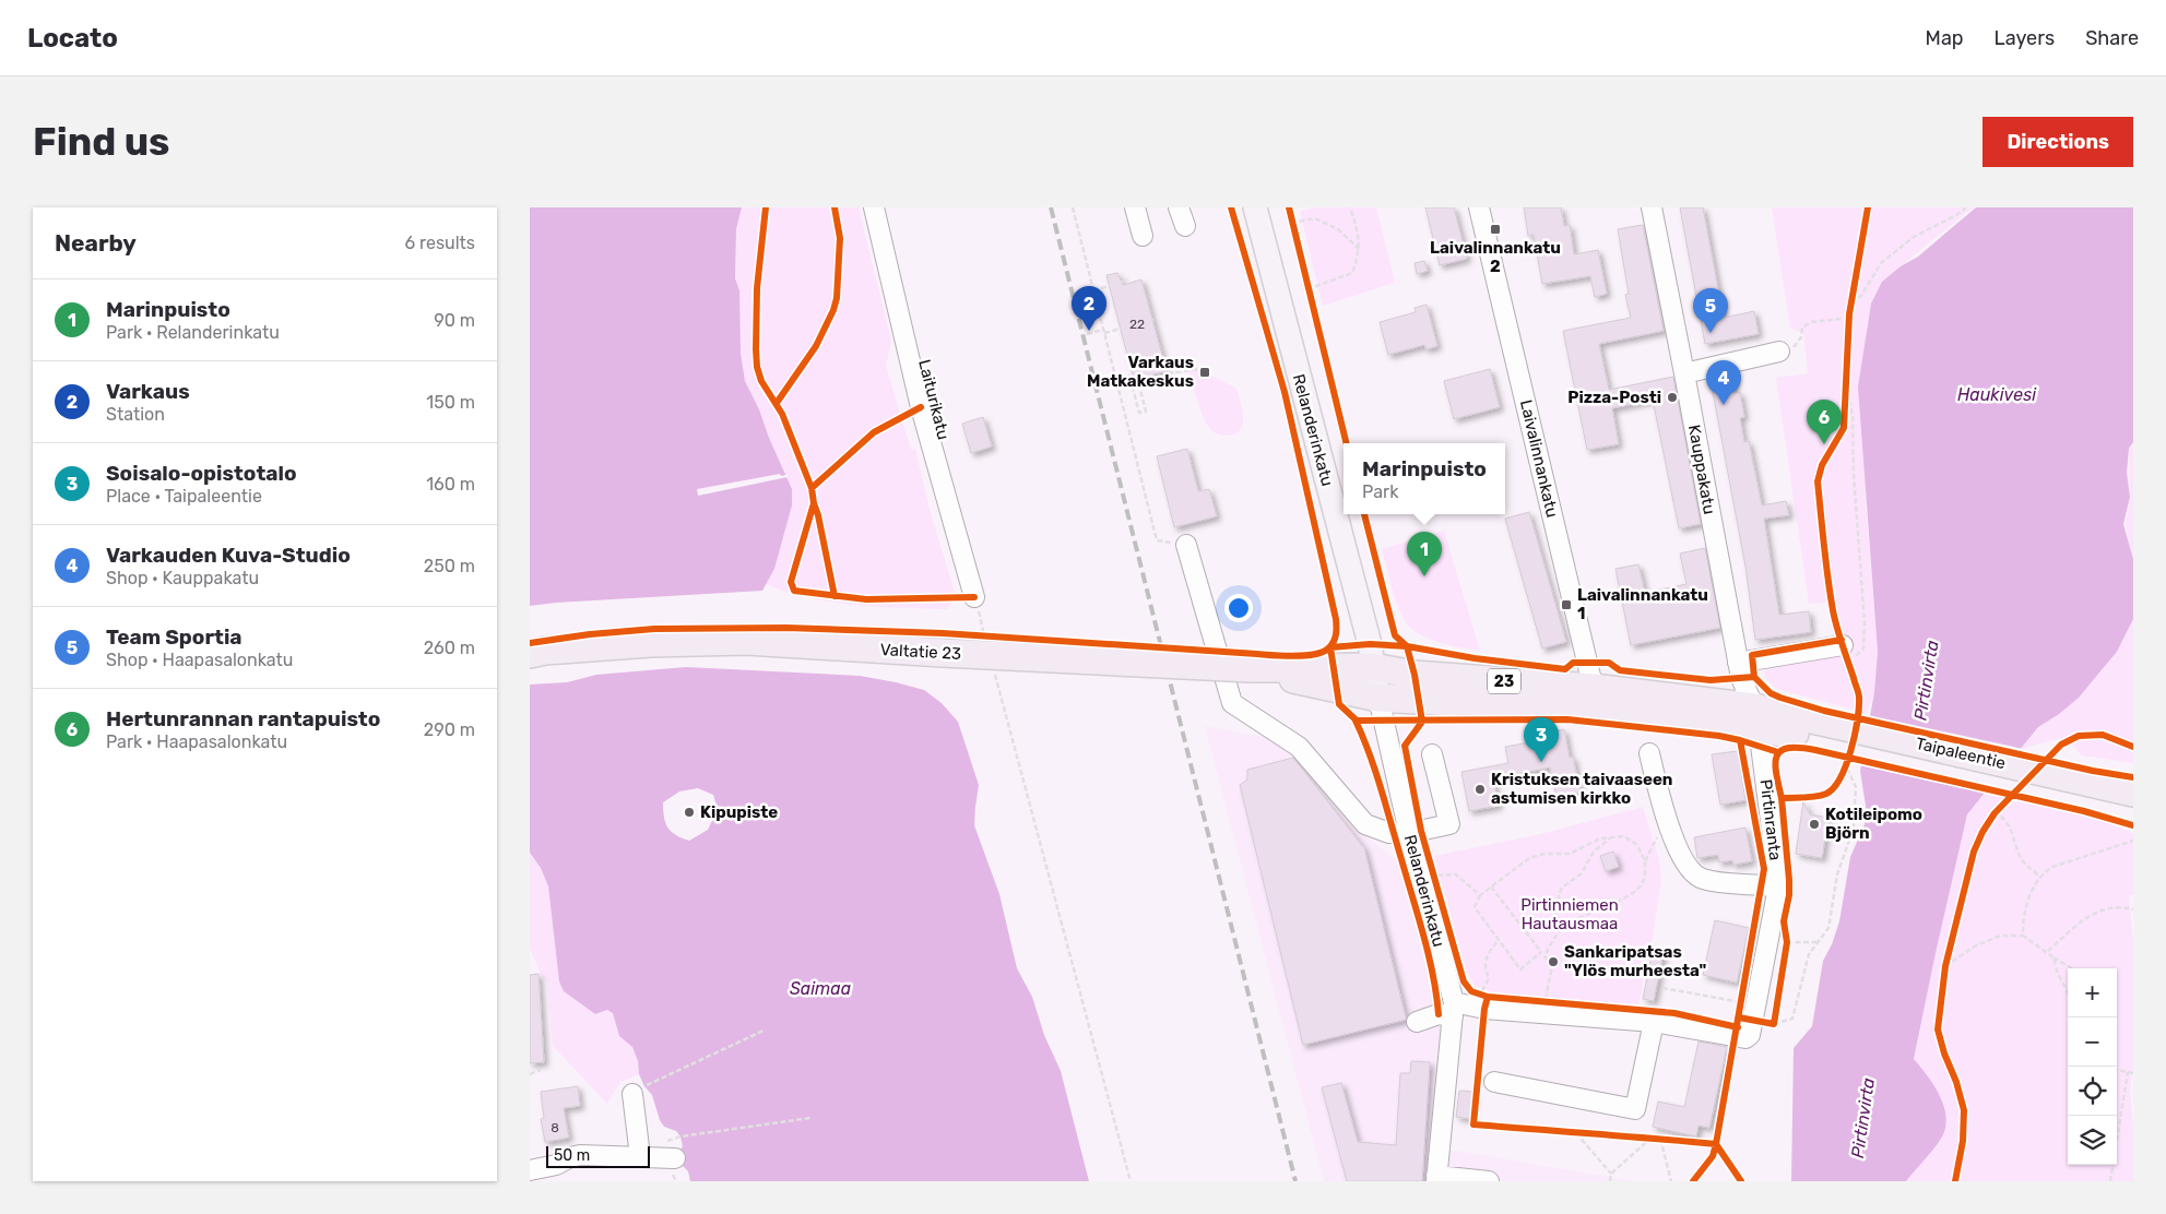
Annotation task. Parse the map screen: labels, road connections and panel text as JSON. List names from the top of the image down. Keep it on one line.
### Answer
{"streets":{"highway":["Valtatie 23","23","Taipaleentie"],"main road":["Relanderinkatu"],"street":["Laiturikatu","Laivalinnankatu","Kauppakatu","Pirtinranta"]},"crossings":[["Relanderinkatu","Valtatie 23"],["Relanderinkatu","23"],["Laivalinnankatu","23"],["Laivalinnankatu","Taipaleentie"],["Kauppakatu","Taipaleentie"],["Kauppakatu","Pirtinranta"],["Valtatie 23","23"],["23","Taipaleentie"],["Taipaleentie","Pirtinranta"]],"water":["Haukivesi","Pirtinvirta","Saimaa"],"parks":["Pirtinniemen Hautausmaa"],"places":{"transit":["Laivalinnankatu 2","Varkaus Matkakeskus","Laivalinnankatu 1"],"other":["Pizza-Posti","Kristuksen taivaaseen astumisen kirkko","Kipupiste","Kotileipomo Björn","Sankaripatsas \"Ylös murheesta\""]},"house_numbers":["22","8"],"scale_bar":"50 m","page":{"header":"Locato","nav":["Map","Layers","Share"],"buttons":"Directions","title":"Find us","heading":["Nearby","6 results"],"list":[{"mark":"1","name":"Marinpuisto","note":"Park · Relanderinkatu","value":"90 m"},{"mark":"2","name":"Varkaus","note":"Station","value":"150 m"},{"mark":"3","name":"Soisalo-opistotalo","note":"Place · Taipaleentie","value":"160 m"},{"mark":"4","name":"Varkauden Kuva-Studio","note":"Shop · Kauppakatu","value":"250 m"},{"mark":"5","name":"Team Sportia","note":"Shop · Haapasalonkatu","value":"260 m"},{"mark":"6","name":"Hertunrannan rantapuisto","note":"Park · Haapasalonkatu","value":"290 m"}],"pins":["2","5","4","6","1","3"],"popup":["Marinpuisto","Park"],"map_buttons":["+","−"],"scale":"50 m"}}
